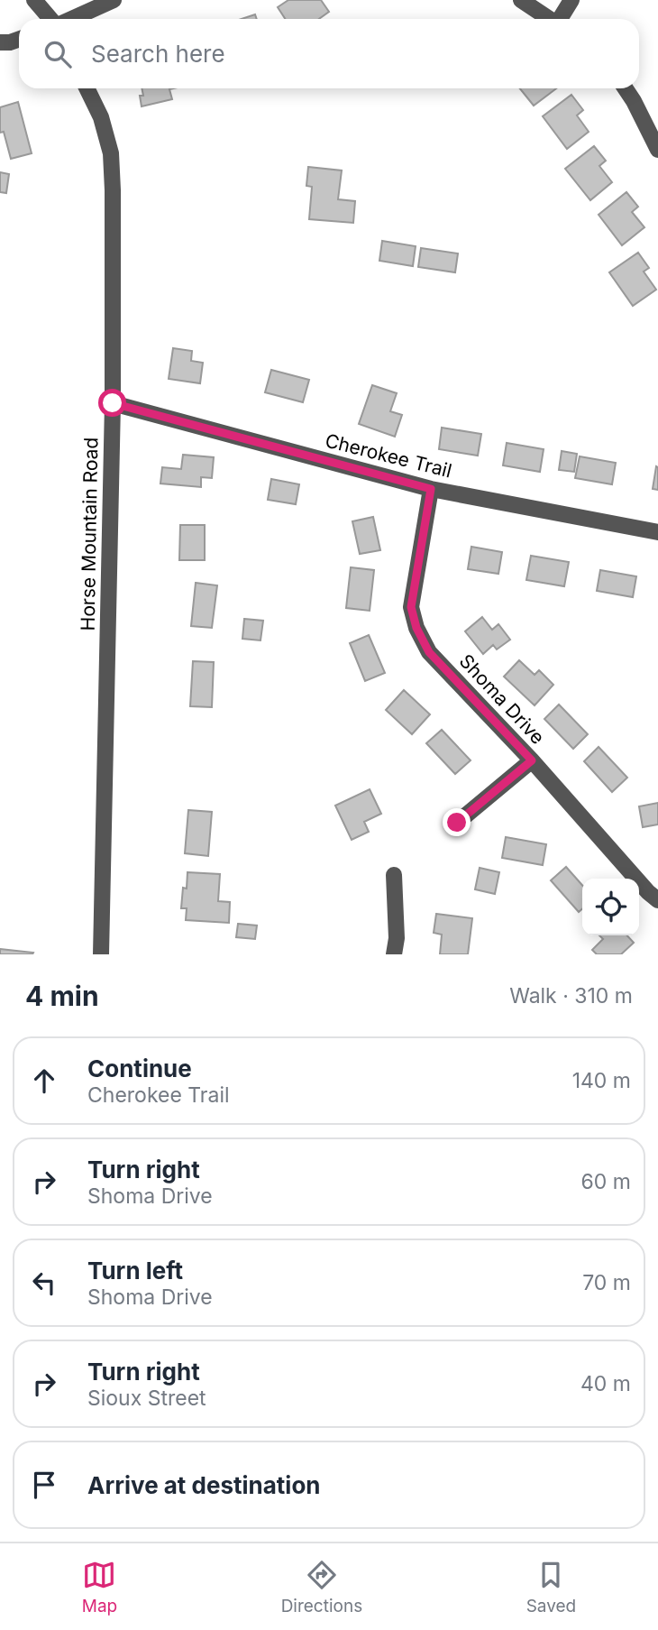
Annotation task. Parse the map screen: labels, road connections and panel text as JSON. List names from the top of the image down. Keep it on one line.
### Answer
{"streets":{"street":["Cherokee Trail","Horse Mountain Road","Shoma Drive"]},"crossings":[["Cherokee Trail","Horse Mountain Road"],["Cherokee Trail","Shoma Drive"]],"page":{"search":"Search here","heading":["4 min","Walk · 310 m"],"list":[["Continue","Cherokee Trail","140 m"],["Turn right","Shoma Drive","60 m"],["Turn left","Shoma Drive","70 m"],["Turn right","Sioux Street","40 m"],"Arrive at destination"],"nav":["Map","Directions","Saved"]}}
